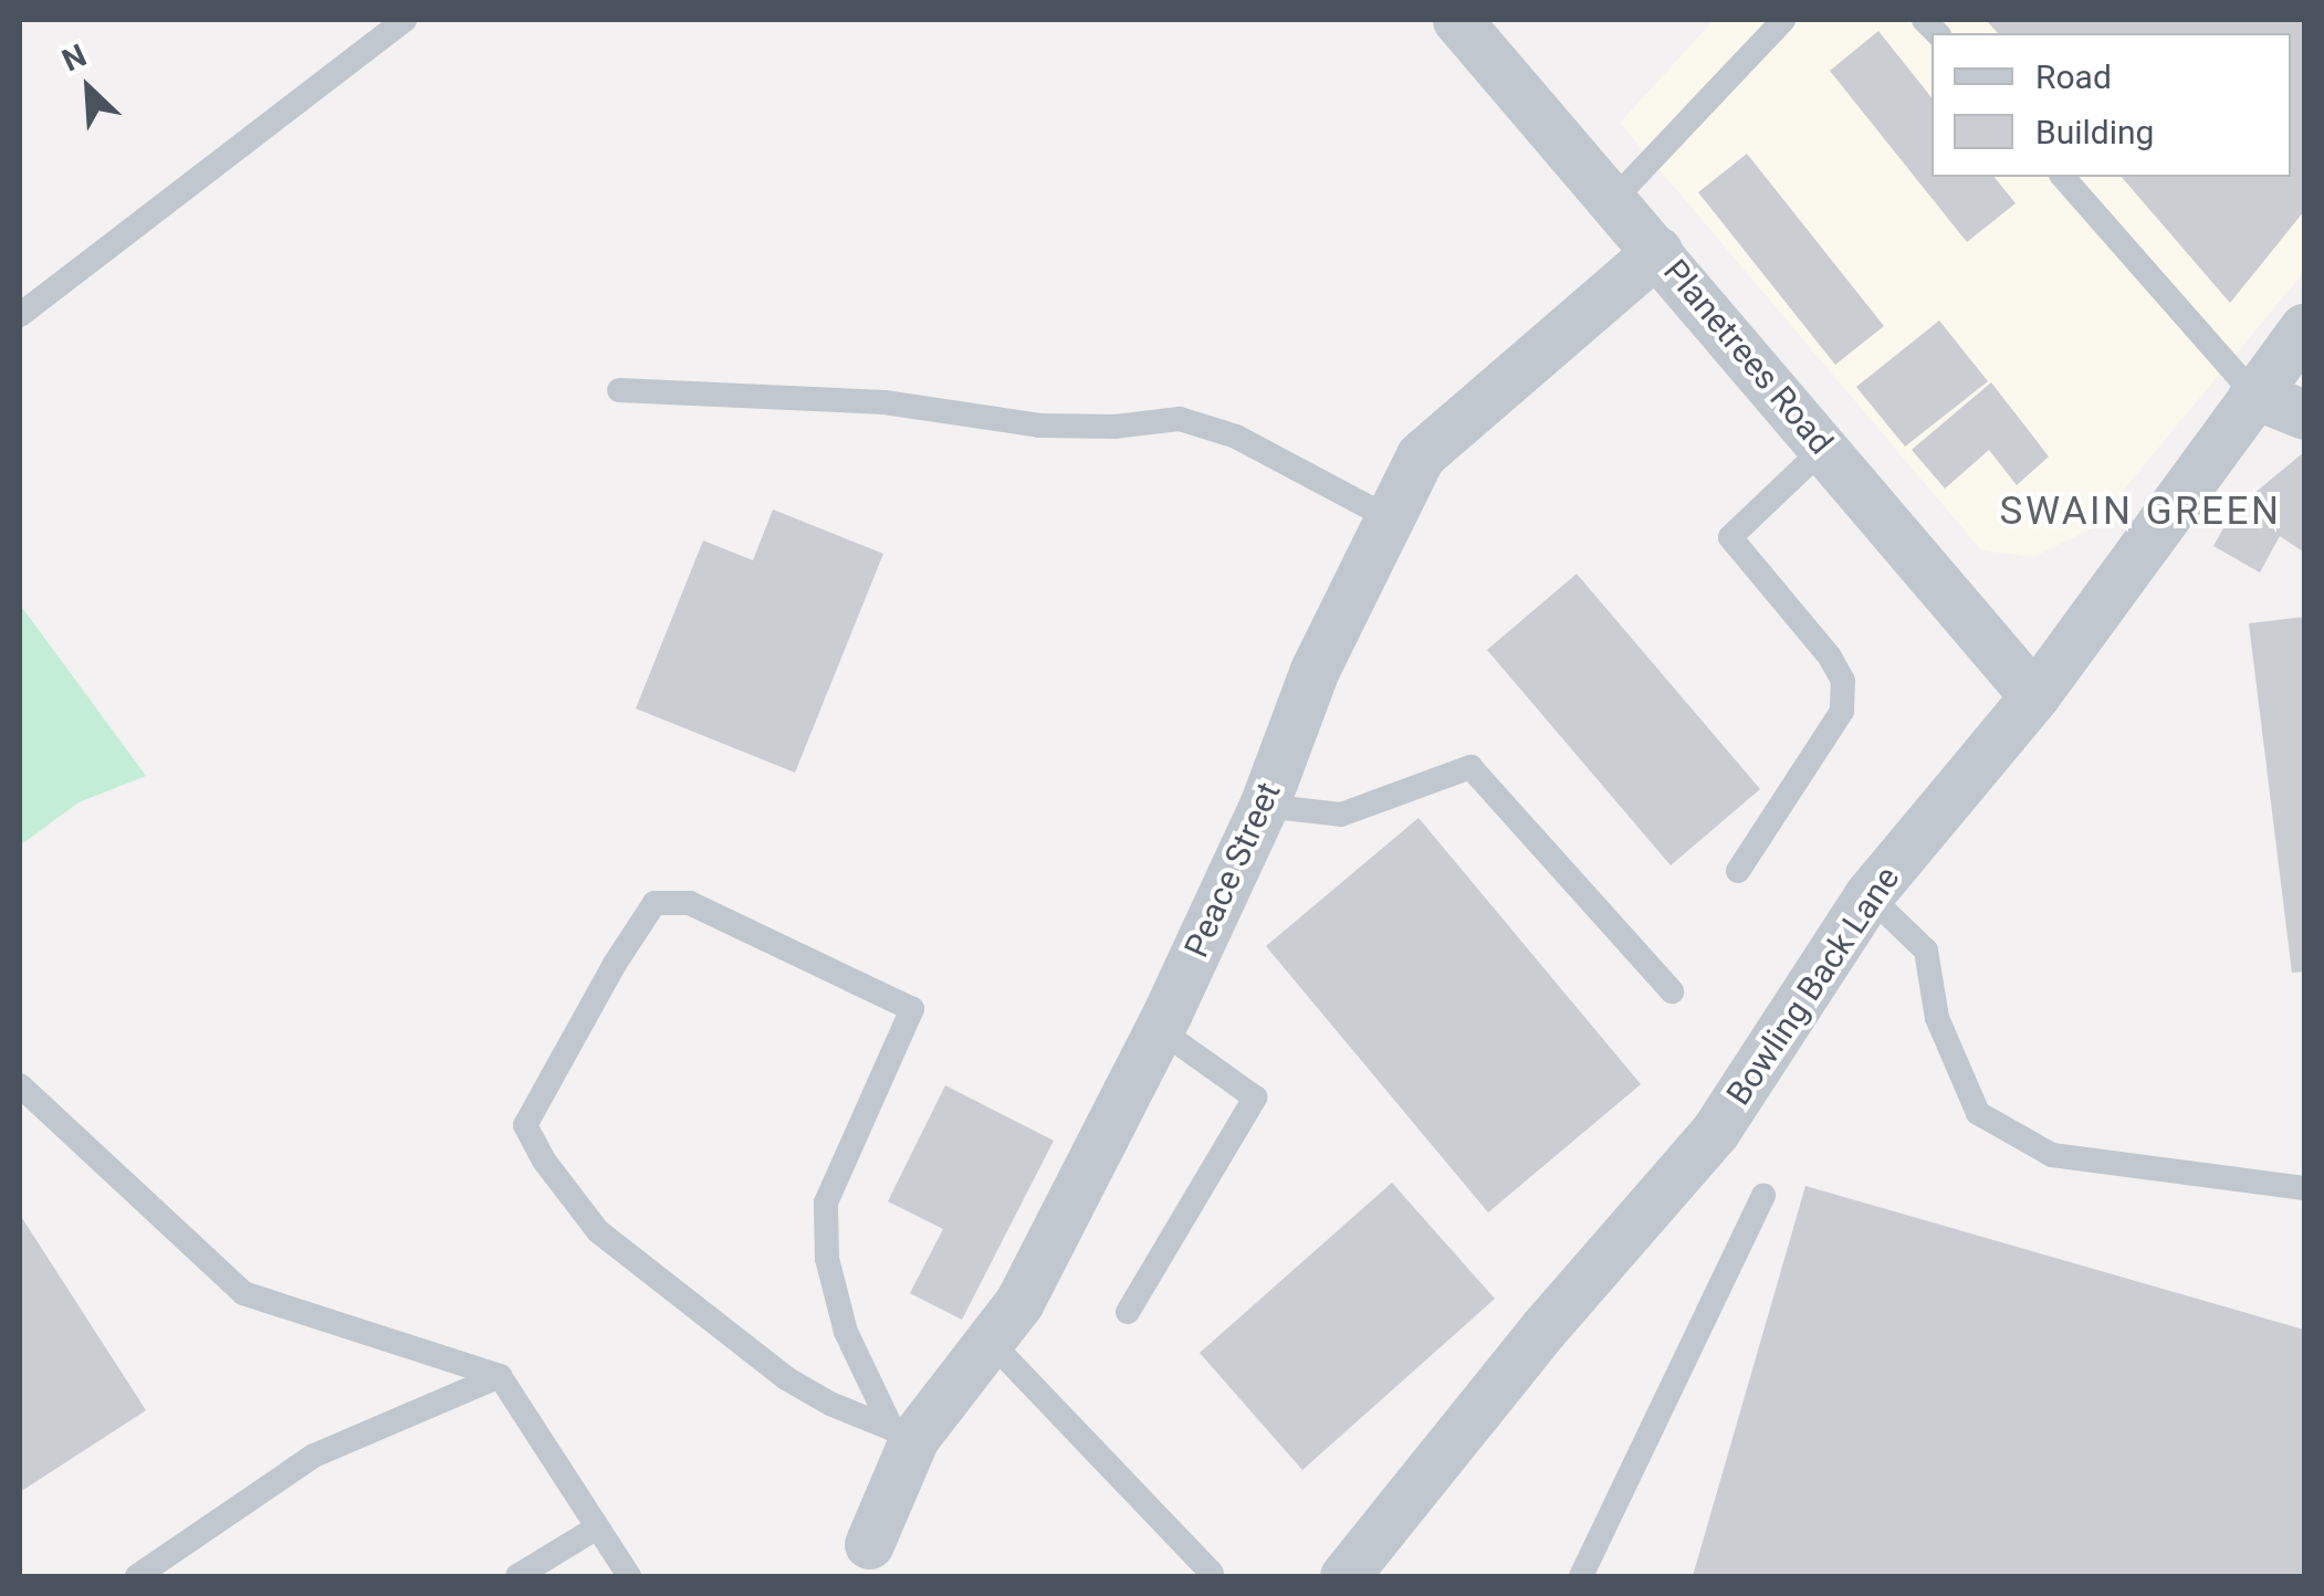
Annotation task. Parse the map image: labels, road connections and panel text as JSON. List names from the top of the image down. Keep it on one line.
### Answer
{"streets":{"street":["Planetrees Road","Peace Street","Bowling Back Lane"]},"crossings":[["Planetrees Road","Peace Street"],["Planetrees Road","Bowling Back Lane"]],"districts":["SWAIN GREEN"],"legend":["Road","Building"],"north":"top left"}
